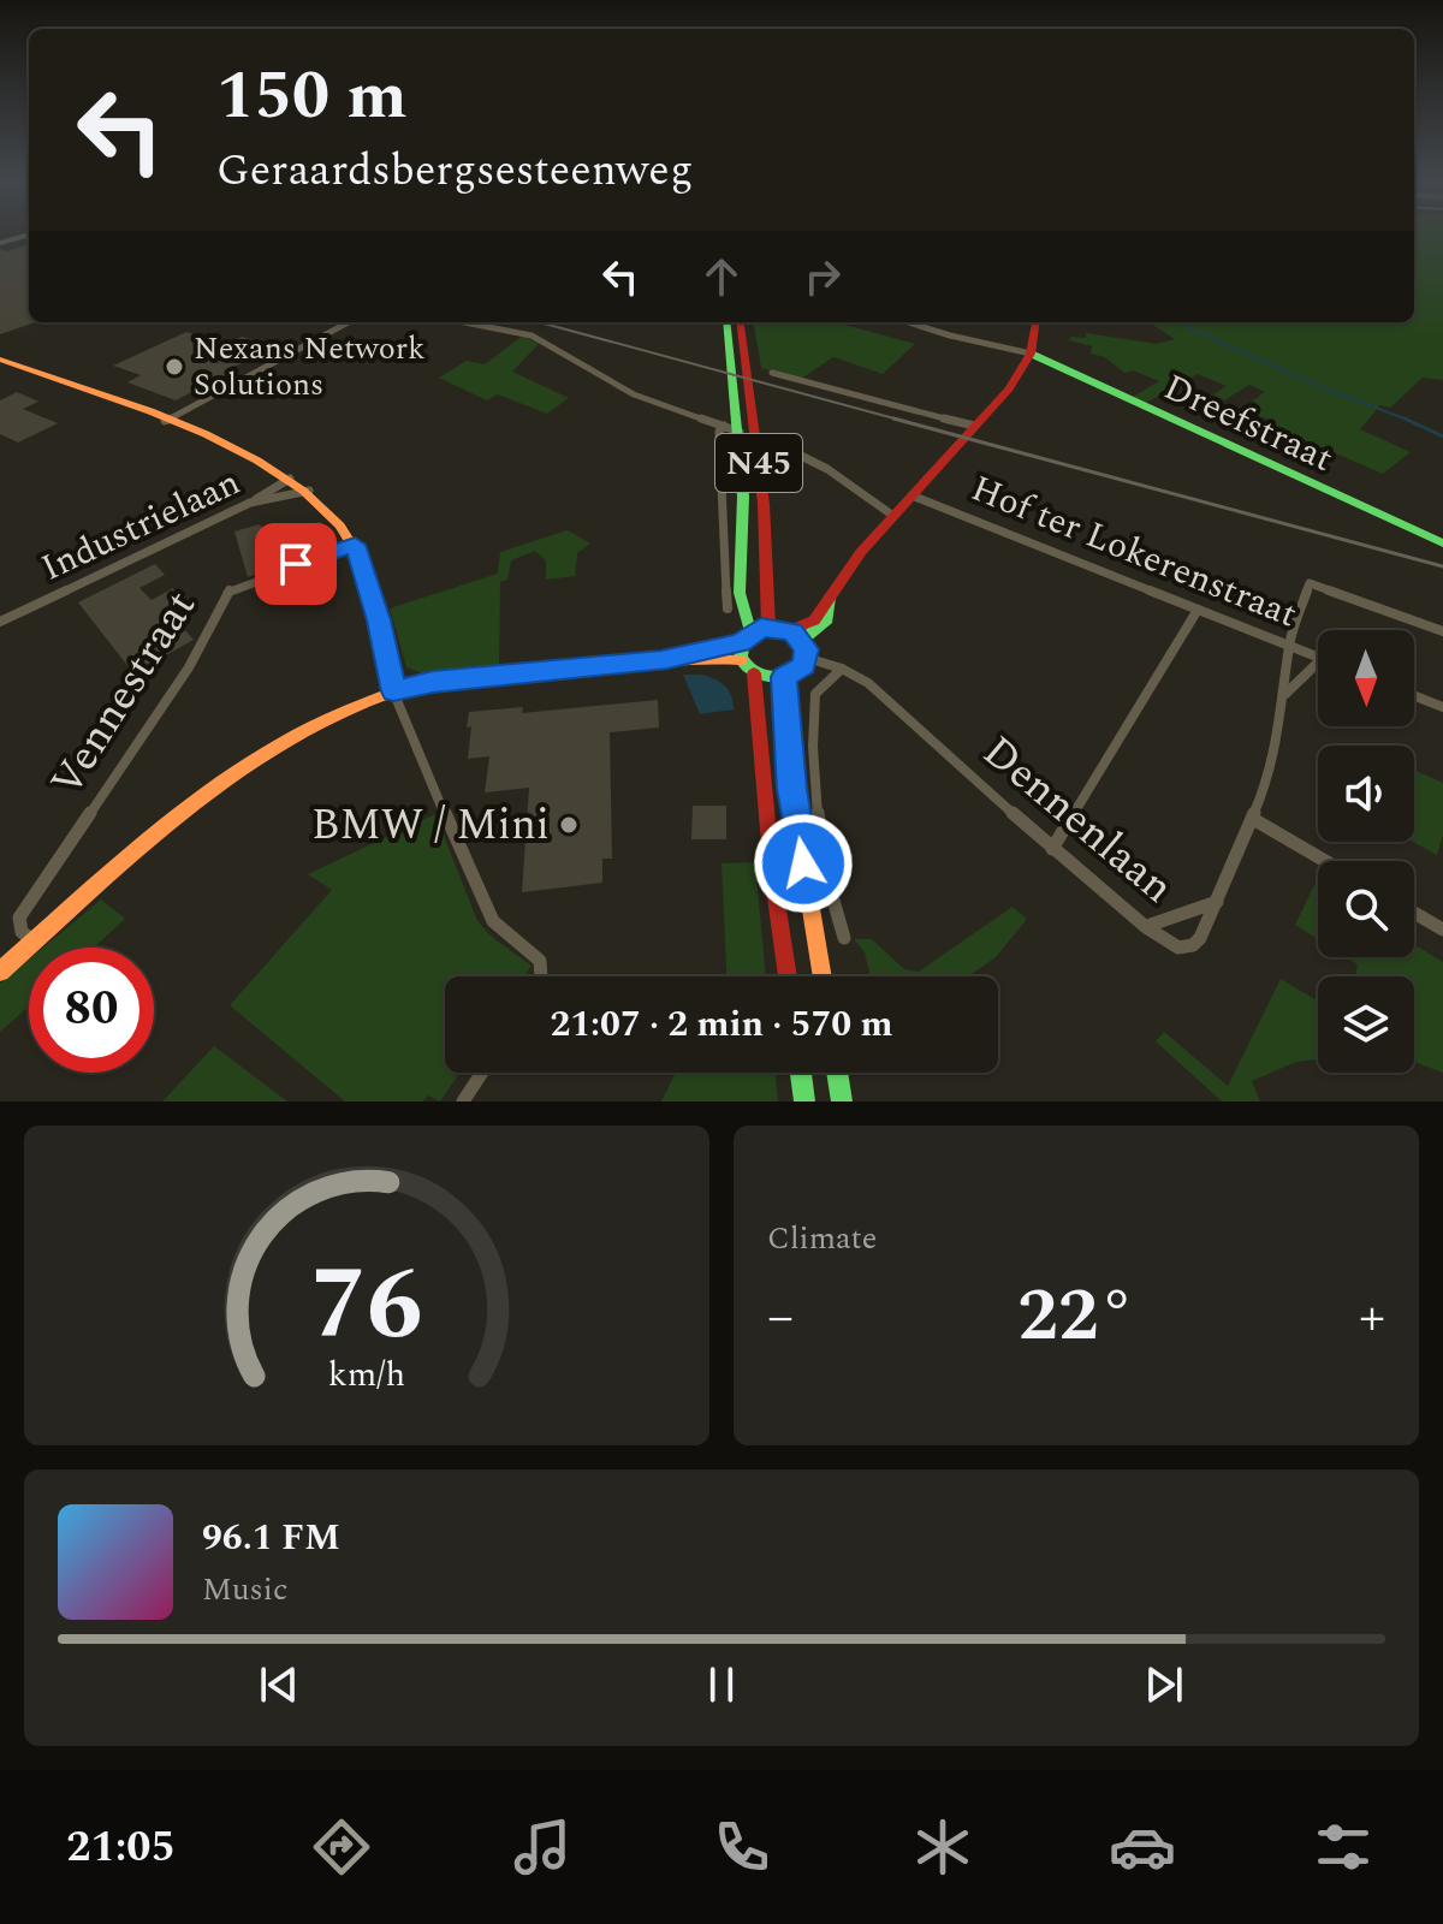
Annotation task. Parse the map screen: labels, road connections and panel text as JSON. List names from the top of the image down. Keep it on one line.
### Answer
{"streets":{"main road":["Dreefstraat","N45","Industrielaan"],"street":["Hof ter Lokerenstraat","Vennestraat","Dennenlaan"]},"crossings":[["N45","Dennenlaan"],["Industrielaan","Vennestraat"],["Hof ter Lokerenstraat","Dennenlaan"]],"places":["Nexans Network Solutions","BMW / Mini"],"north":"bottom","page":{"turn":["150 m","Geraardsbergsesteenweg"],"limit":"80","trip":"21:07 · 2 min · 570 m","tile":"Climate","heat":["−","22°","+"],"song":["96.1 FM","Music"],"tabs":"21:05","gauge":["76","km/h"]}}
